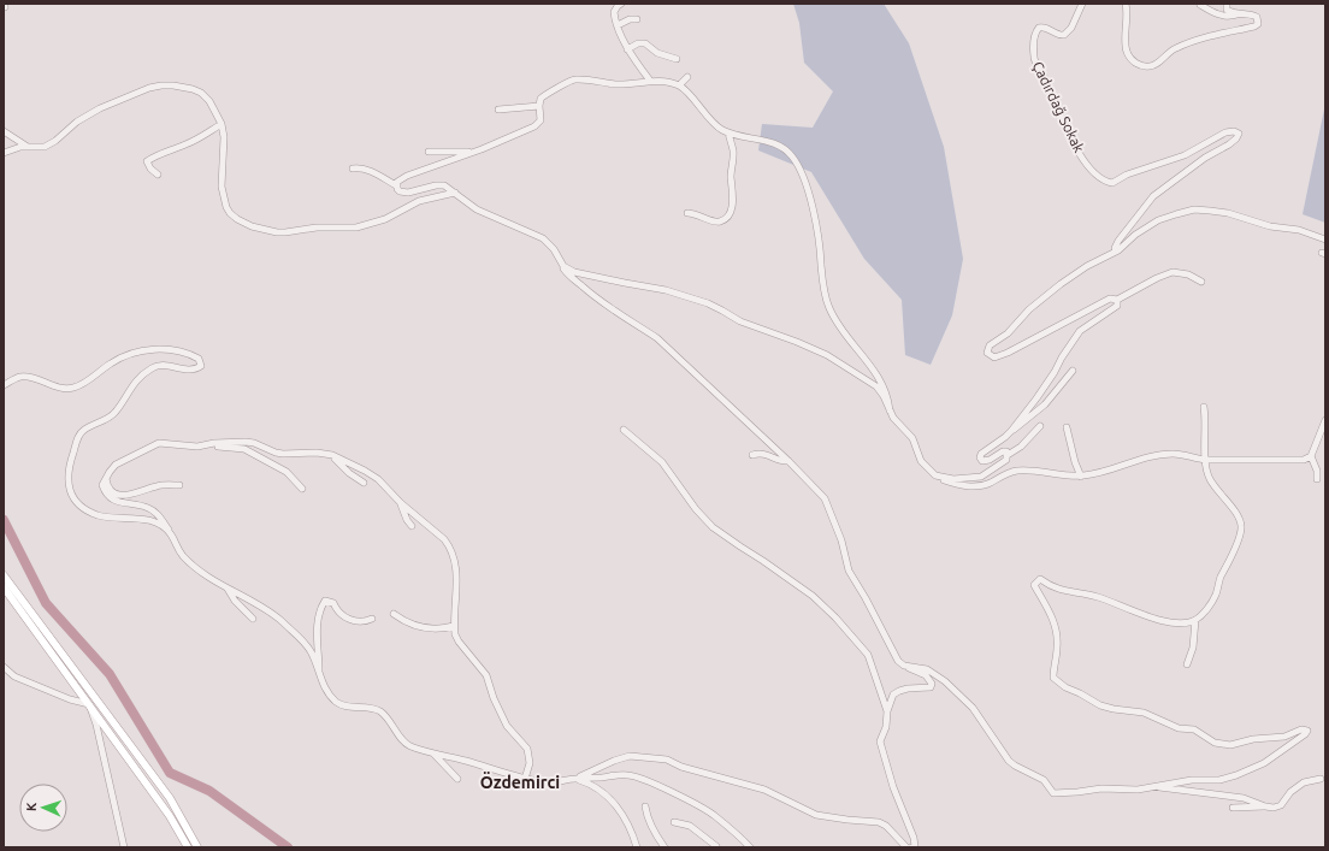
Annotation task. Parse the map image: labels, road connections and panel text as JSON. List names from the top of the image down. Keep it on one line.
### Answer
{"streets":{"street":["Çadırdağ Sokak"]},"districts":["Özdemirci"],"north":"left"}
